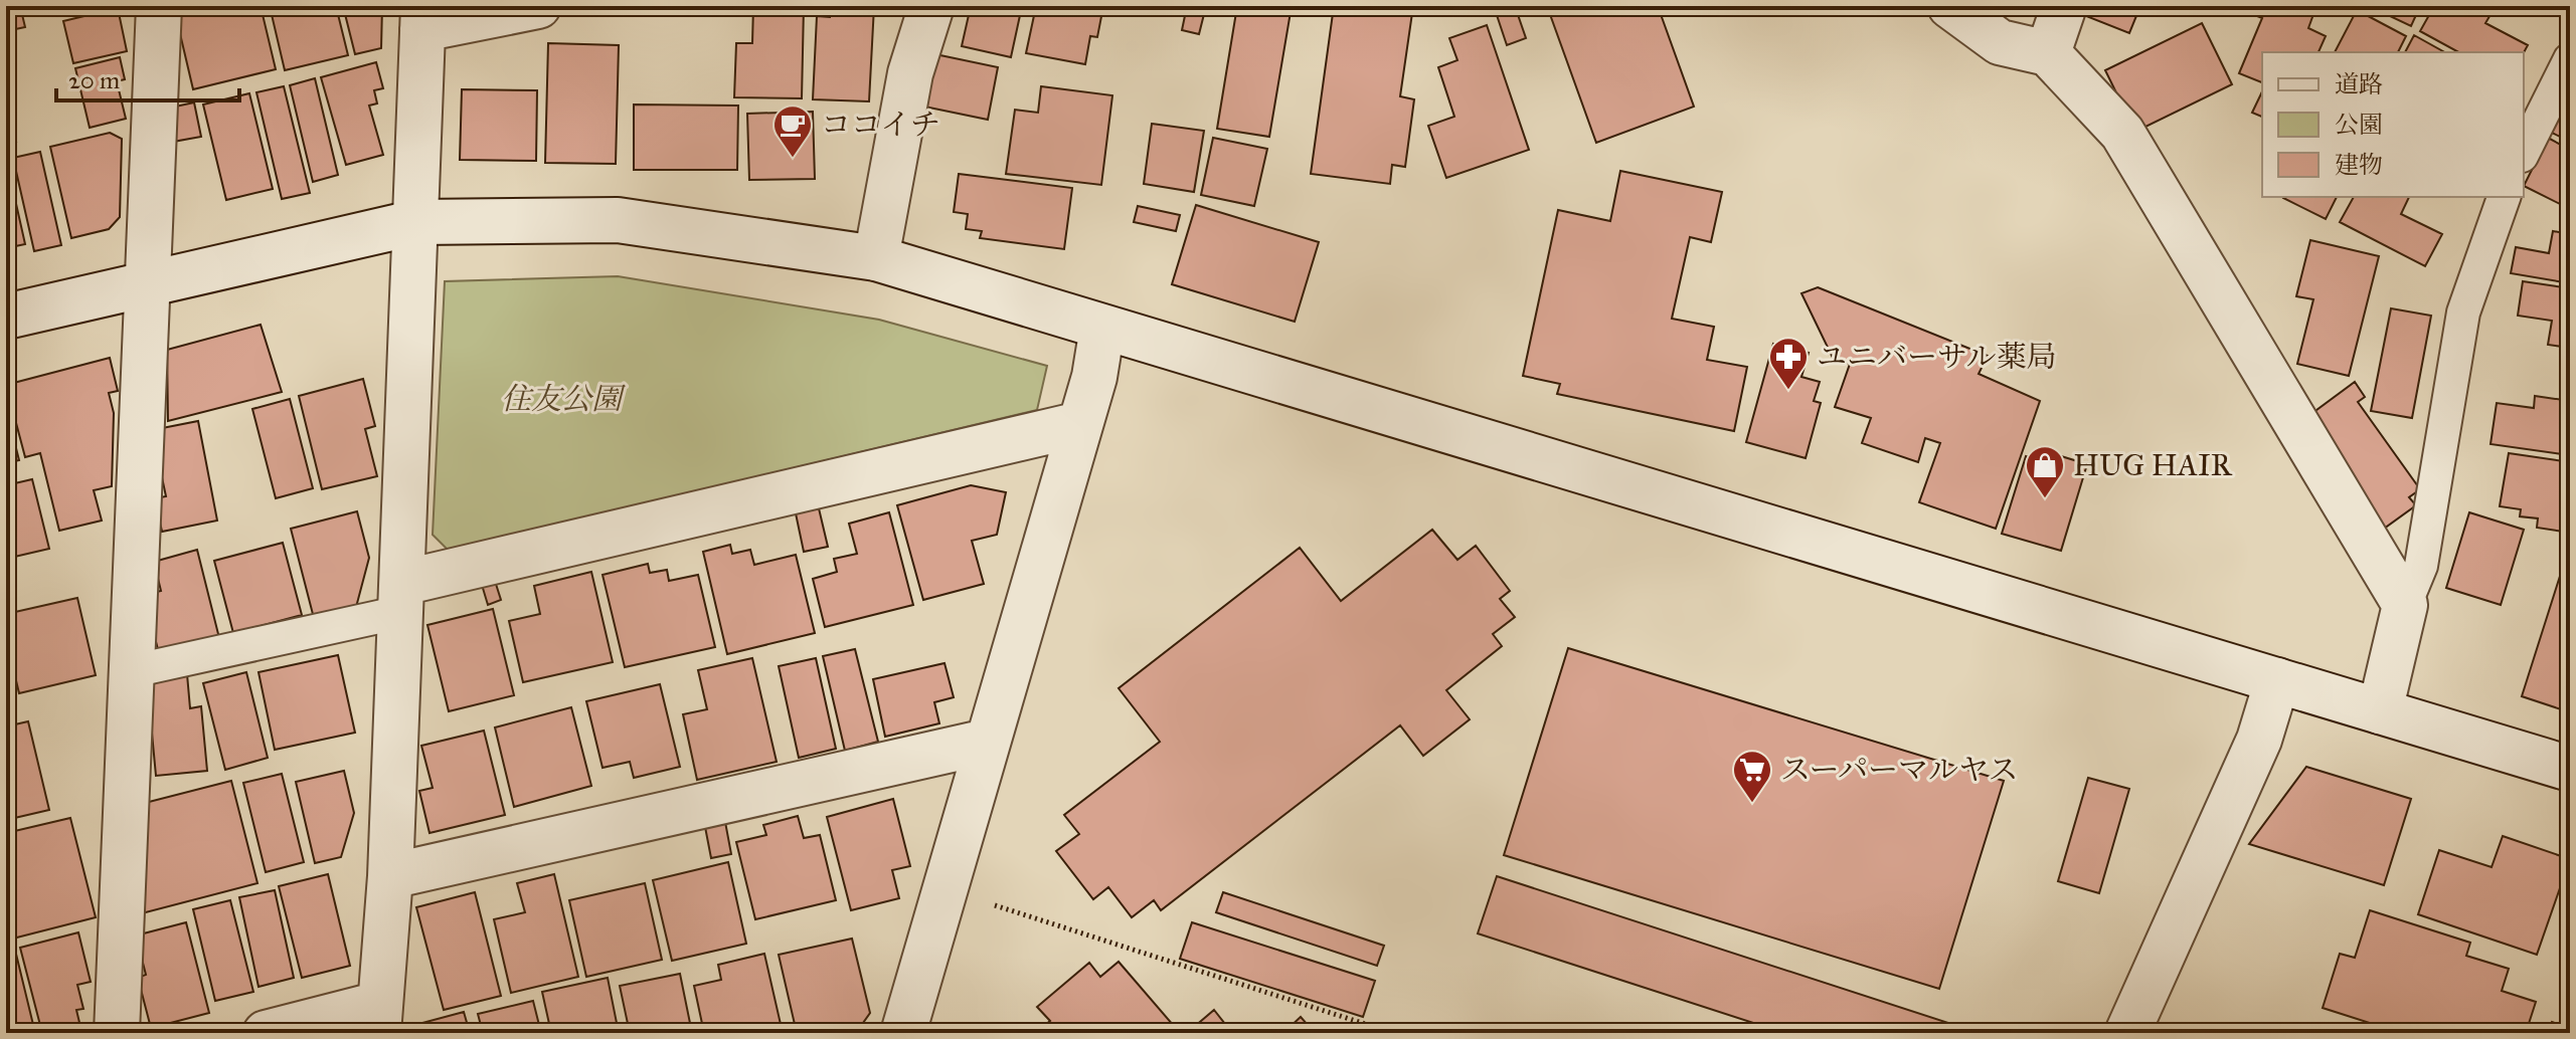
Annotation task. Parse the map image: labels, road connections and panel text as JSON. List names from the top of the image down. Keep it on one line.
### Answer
{"parks":["住友公園"],"places":{"cafe":["ココイチ"],"pharmacy":["ユニバーサル薬局"],"shop":["HUG HAIR"],"supermarket":["スーパーマルヤス"]},"legend":["道路","公園","建物"],"scale_bar":"20 m"}
